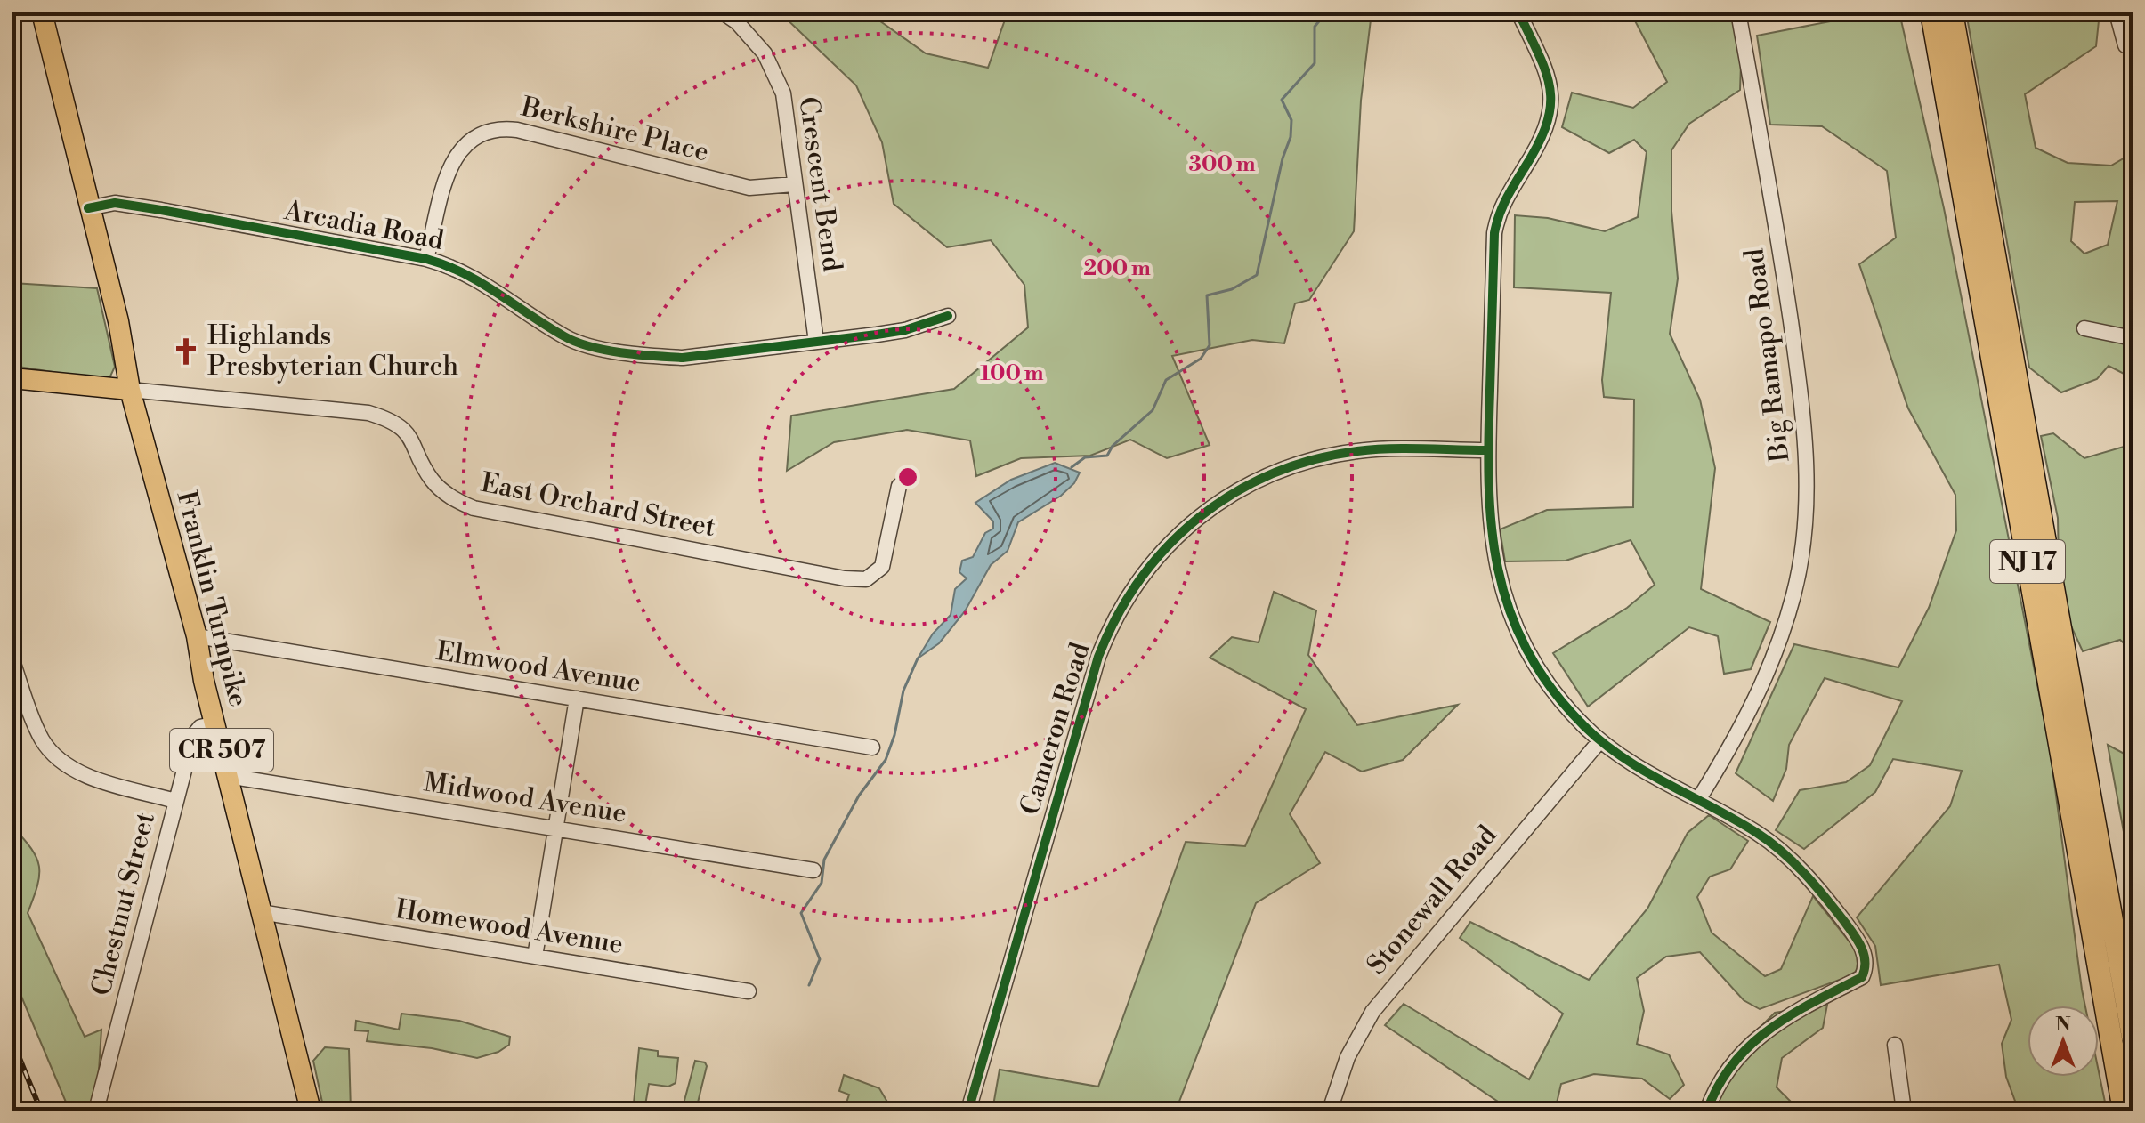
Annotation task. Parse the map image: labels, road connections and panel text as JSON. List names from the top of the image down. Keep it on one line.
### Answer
{"streets":{"highway":["NJ 17"],"main road":["Franklin Turnpike","CR 507"],"street":["Berkshire Place","Crescent Bend","Arcadia Road","Big Ramapo Road","East Orchard Street","Elmwood Avenue","Cameron Road","Midwood Avenue","Stonewall Road","Chestnut Street","Homewood Avenue"]},"crossings":[["Berkshire Place","Crescent Bend"],["Berkshire Place","Arcadia Road"],["Crescent Bend","Arcadia Road"],["Arcadia Road","CR 507"],["East Orchard Street","Franklin Turnpike"],["East Orchard Street","CR 507"],["Franklin Turnpike","Elmwood Avenue"],["Franklin Turnpike","CR 507"],["Franklin Turnpike","Midwood Avenue"],["Franklin Turnpike","Chestnut Street"],["Franklin Turnpike","Homewood Avenue"]],"places":{"church":["Highlands Presbyterian Church"]},"north":"top","rings":["300 m","200 m","100 m"]}
